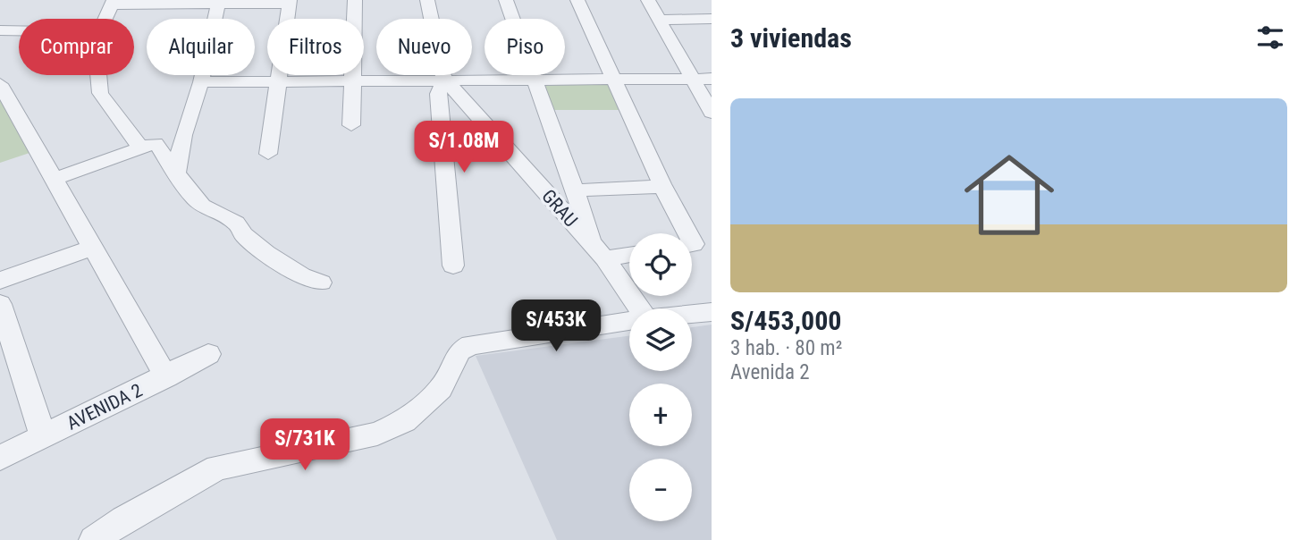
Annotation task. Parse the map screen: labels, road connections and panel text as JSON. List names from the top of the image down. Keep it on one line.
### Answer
{"streets":{"street":["GRAU","AVENIDA 2"]},"page":{"heading":"3 viviendas","chip":["Comprar","Alquilar","Filtros","Nuevo","Piso"],"list":[{"name":"S/453,000","note":"3 hab. · 80 m² · Avenida 2"}],"price":["S/1.08M","S/453K","S/731K"],"map_buttons":["+","−"]}}
